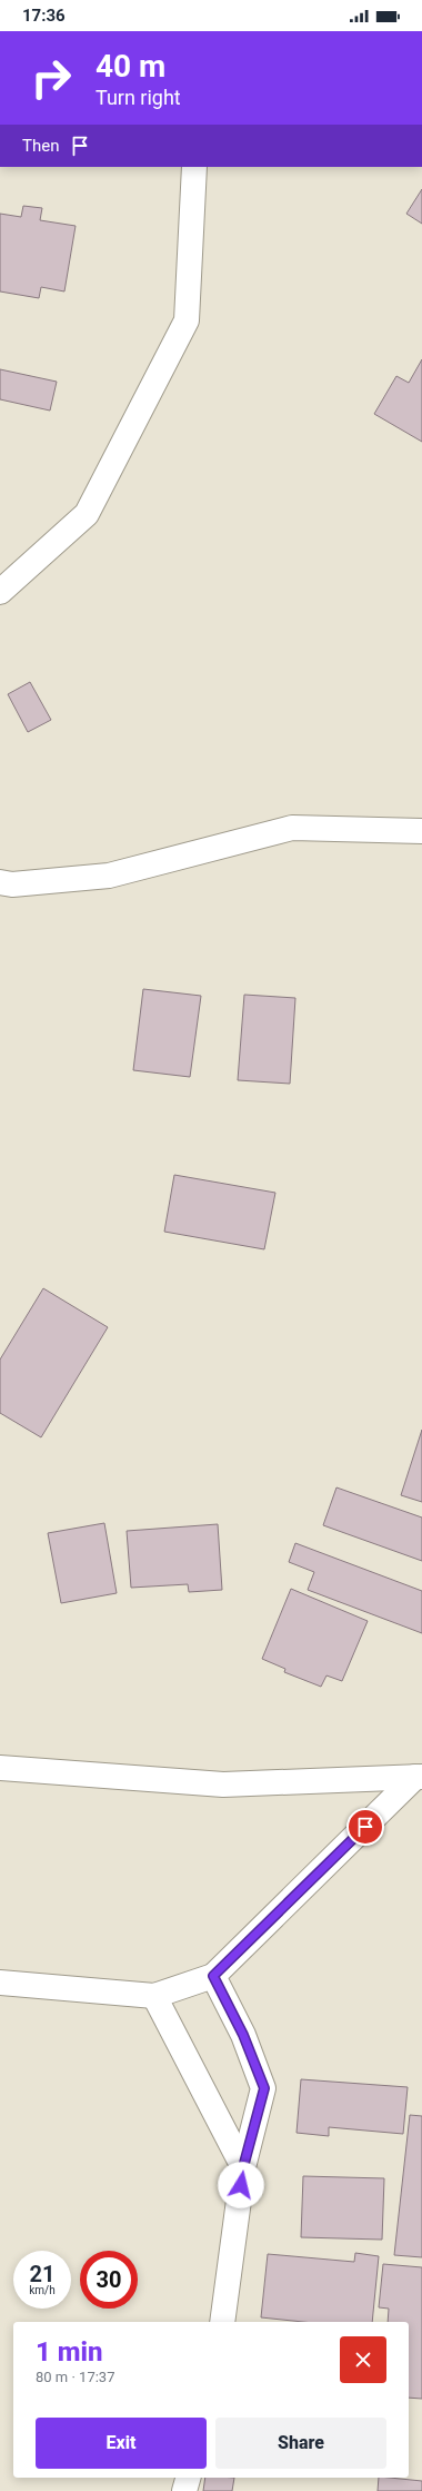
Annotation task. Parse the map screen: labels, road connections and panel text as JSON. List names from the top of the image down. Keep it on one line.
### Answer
{"page":{"status":"17:36","turn":["40 m","Turn right"],"then":"Then","speed":"21 km/h","limit":"30","heading":["1 min","80 m · 17:37"],"buttons":["Exit","Share"]}}
